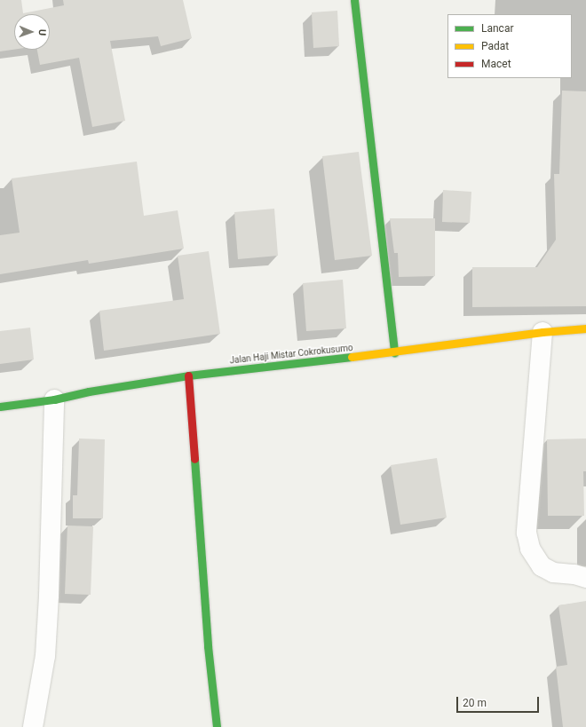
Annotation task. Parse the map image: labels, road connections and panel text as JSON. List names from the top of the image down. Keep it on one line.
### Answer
{"streets":{"street":["Jalan Haji Mistar Cokrokusumo"]},"legend":["Lancar","Padat","Macet"],"scale_bar":"20 m","north":"right"}
